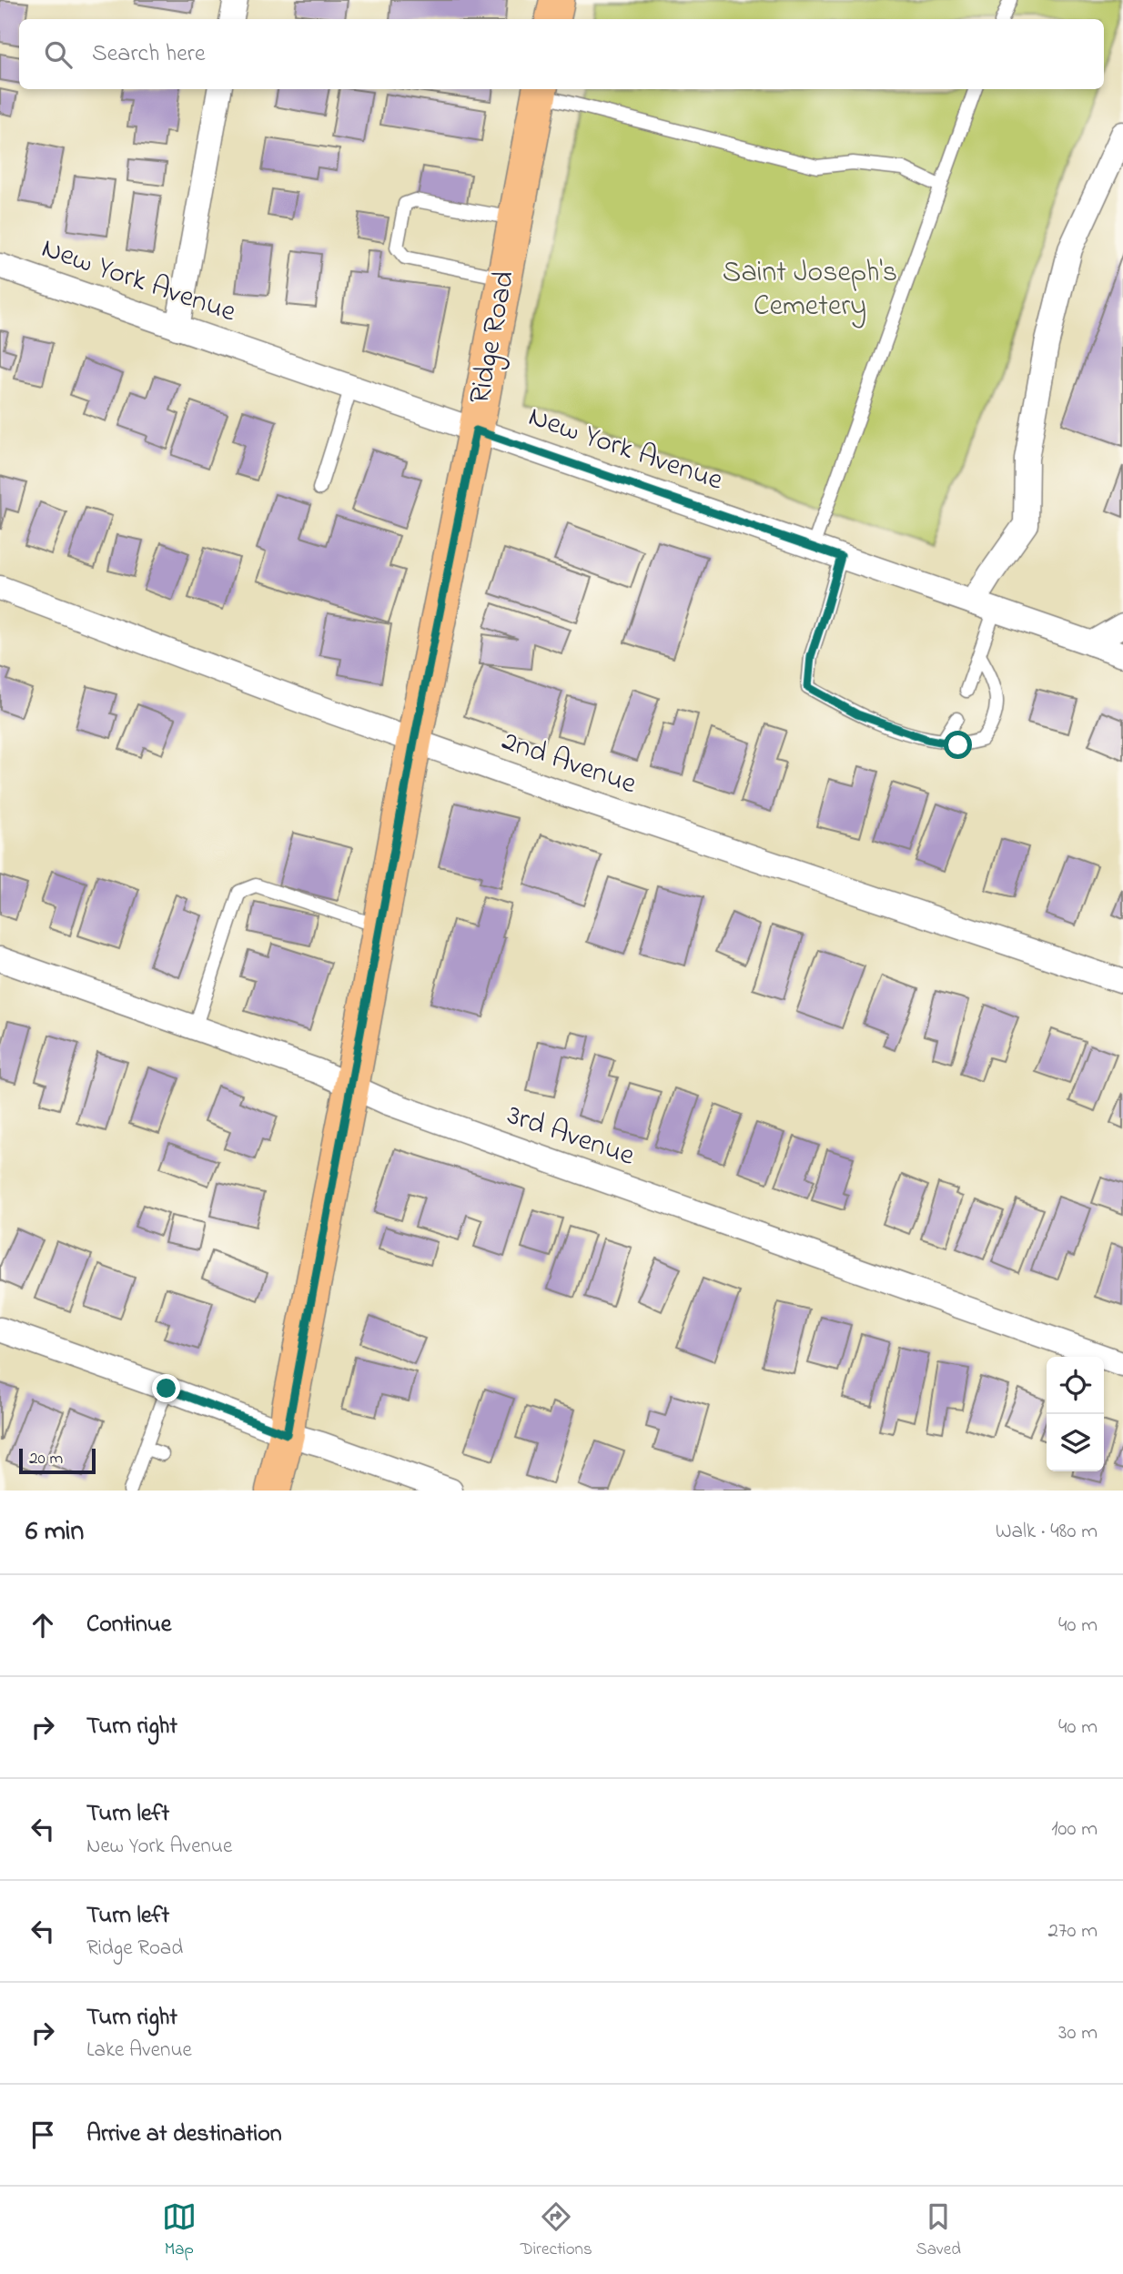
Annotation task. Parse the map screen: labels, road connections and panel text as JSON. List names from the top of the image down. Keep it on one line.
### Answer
{"streets":{"main road":["Ridge Road"],"street":["New York Avenue","2nd Avenue","3rd Avenue"]},"crossings":[["New York Avenue","Ridge Road"],["Ridge Road","2nd Avenue"],["Ridge Road","3rd Avenue"]],"parks":["Saint Joseph's Cemetery"],"scale_bar":"20 m","page":{"search":"Search here","scale":"20 m","heading":["6 min","Walk · 480 m"],"list":[["Continue","40 m"],["Turn right","40 m"],["Turn left","New York Avenue","100 m"],["Turn left","Ridge Road","270 m"],["Turn right","Lake Avenue","30 m"],"Arrive at destination"],"nav":["Map","Directions","Saved"]}}
